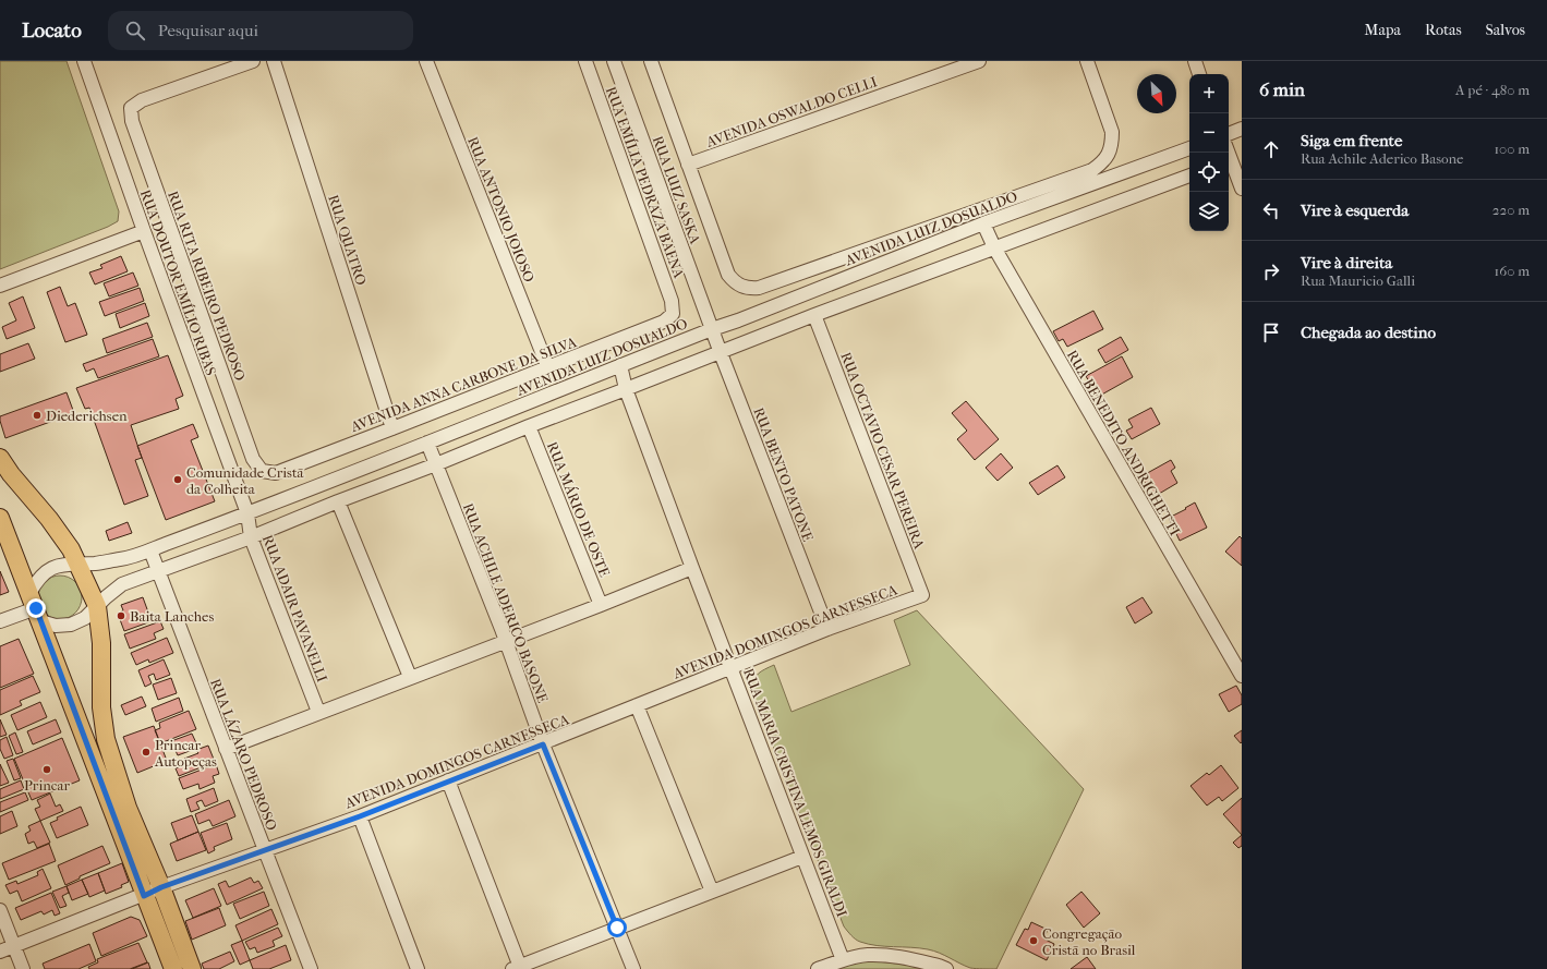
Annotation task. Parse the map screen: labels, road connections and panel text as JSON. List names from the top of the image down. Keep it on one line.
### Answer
{"streets":{"street":["AVENIDA OSWALDO CELLI","RUA EMÍLIA PEDRAZA BAENA","RUA LUIZ SASKA","RUA ANTONIO JOIOSO","AVENIDA LUIZ DOSUALDO","RUA QUATRO","RUA DOUTOR EMÍLIO RIBAS","RUA RITA RIBEIRO PEDROSO","AVENIDA ANNA CARBONE DA SILVA","RUA BENEDITO ANDRIGHETTI","RUA OCTAVIO CESAR PEREIRA","RUA BENTO PATONE","RUA MÁRIO DE OSTE","RUA ACHILE ADERICO BASONE","RUA ADAIR PAVANELLI","AVENIDA DOMINGOS CARNESSECA","RUA LÁZARO PEDROSO","RUA MARIA CRISTINA LEMOS GIRALDI"]},"crossings":[["RUA EMÍLIA PEDRAZA BAENA","AVENIDA ANNA CARBONE DA SILVA"],["RUA LUIZ SASKA","AVENIDA LUIZ DOSUALDO"],["RUA LUIZ SASKA","RUA BENTO PATONE"],["RUA ANTONIO JOIOSO","AVENIDA ANNA CARBONE DA SILVA"],["AVENIDA LUIZ DOSUALDO","RUA DOUTOR EMÍLIO RIBAS"],["AVENIDA LUIZ DOSUALDO","RUA BENEDITO ANDRIGHETTI"],["AVENIDA LUIZ DOSUALDO","RUA BENTO PATONE"],["AVENIDA LUIZ DOSUALDO","RUA ACHILE ADERICO BASONE"],["AVENIDA LUIZ DOSUALDO","RUA ADAIR PAVANELLI"],["AVENIDA LUIZ DOSUALDO","RUA LÁZARO PEDROSO"],["AVENIDA LUIZ DOSUALDO","RUA MARIA CRISTINA LEMOS GIRALDI"],["RUA QUATRO","AVENIDA ANNA CARBONE DA SILVA"],["RUA DOUTOR EMÍLIO RIBAS","RUA ADAIR PAVANELLI"],["RUA RITA RIBEIRO PEDROSO","AVENIDA ANNA CARBONE DA SILVA"],["RUA OCTAVIO CESAR PEREIRA","AVENIDA DOMINGOS CARNESSECA"],["RUA BENTO PATONE","AVENIDA DOMINGOS CARNESSECA"],["RUA ACHILE ADERICO BASONE","AVENIDA DOMINGOS CARNESSECA"],["AVENIDA DOMINGOS CARNESSECA","RUA LÁZARO PEDROSO"],["AVENIDA DOMINGOS CARNESSECA","RUA MARIA CRISTINA LEMOS GIRALDI"]],"places":["Diederichsen","Comunidade Cristã da Colheita","Baita Lanches","Princar Autopeças","Princar","Congregação Cristã no Brasil"],"north":"bottom right","page":{"header":"Locato","search":"Pesquisar aqui","nav":["Mapa","Rotas","Salvos"],"heading":["6 min","A pé · 480 m"],"map_buttons":["+","−"],"list":[["Siga em frente","Rua Achile Aderico Basone","100 m"],["Vire à esquerda","220 m"],["Vire à direita","Rua Mauricio Galli","160 m"],"Chegada ao destino"]}}
